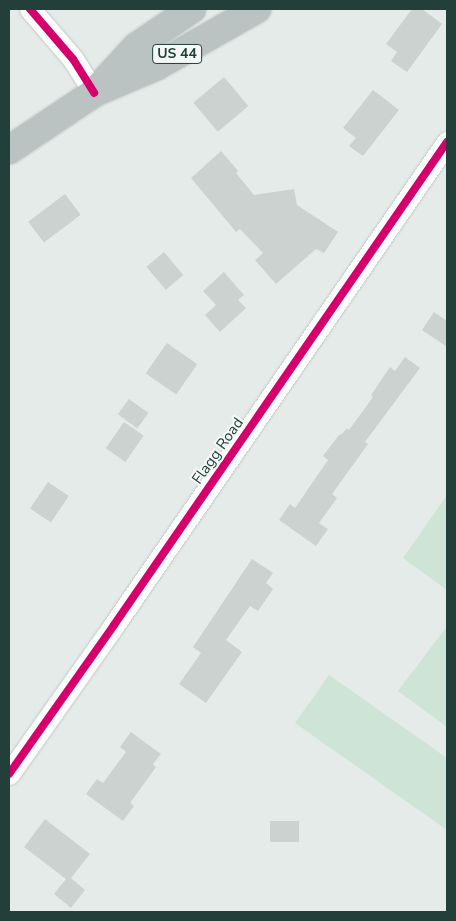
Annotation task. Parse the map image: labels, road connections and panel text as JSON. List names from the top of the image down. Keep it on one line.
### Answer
{"streets":{"highway":["US 44"],"street":["Flagg Road"]}}
